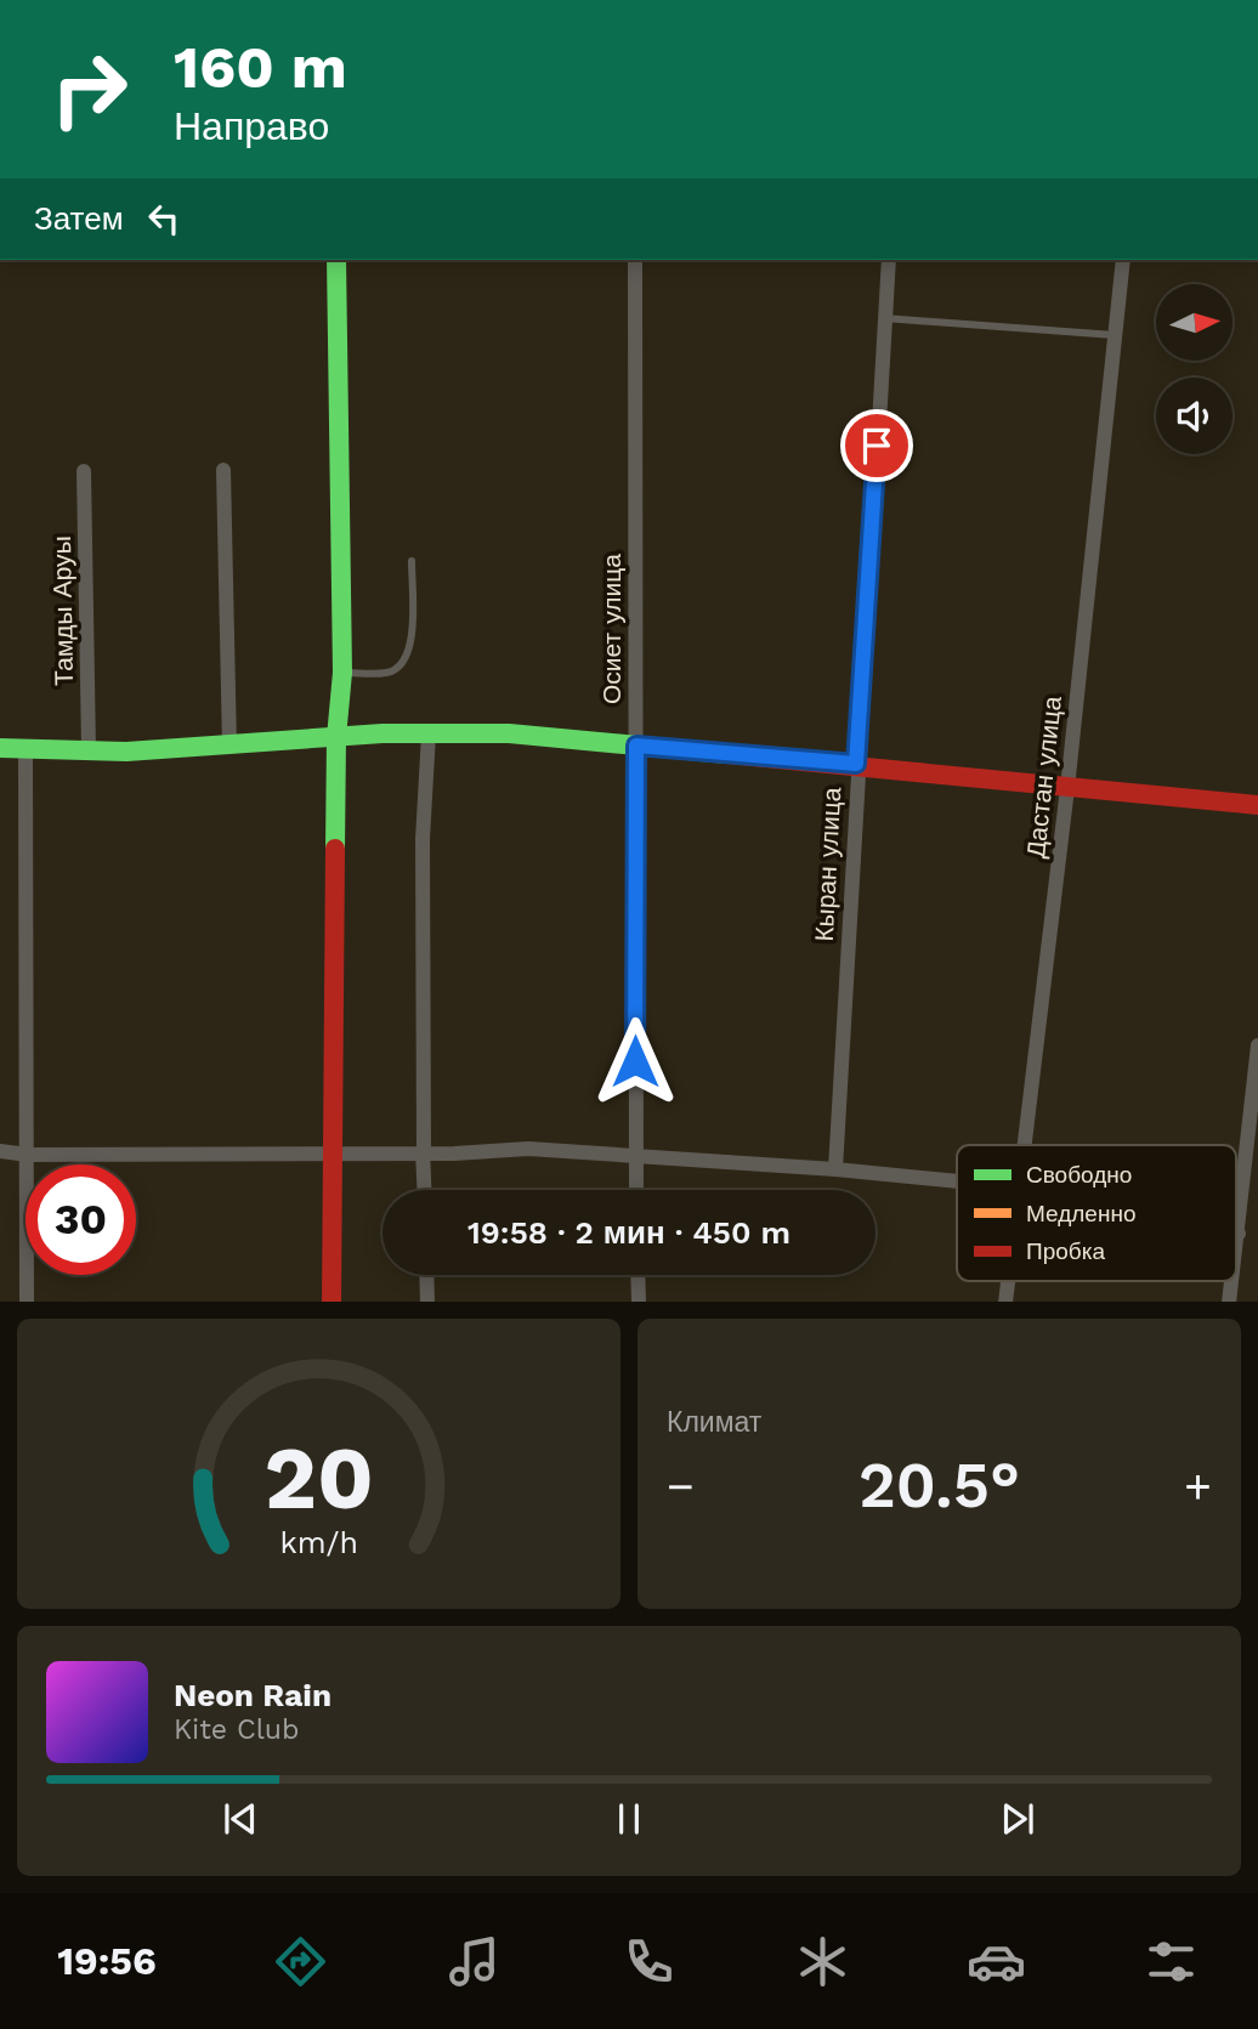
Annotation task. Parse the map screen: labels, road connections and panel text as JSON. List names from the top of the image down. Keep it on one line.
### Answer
{"streets":{"street":["Тамды Аруы","Осиет улица","Дастан улица","Кыран улица"]},"legend":["Свободно","Медленно","Пробка"],"north":"right","page":{"turn":["160 m","Направо"],"then":"Затем","limit":"30","trip":"19:58 · 2 мин · 450 m","tile":"Климат","heat":["−","20.5°","+"],"song":["Neon Rain","Kite Club"],"tabs":"19:56","gauge":["20","km/h"]}}
